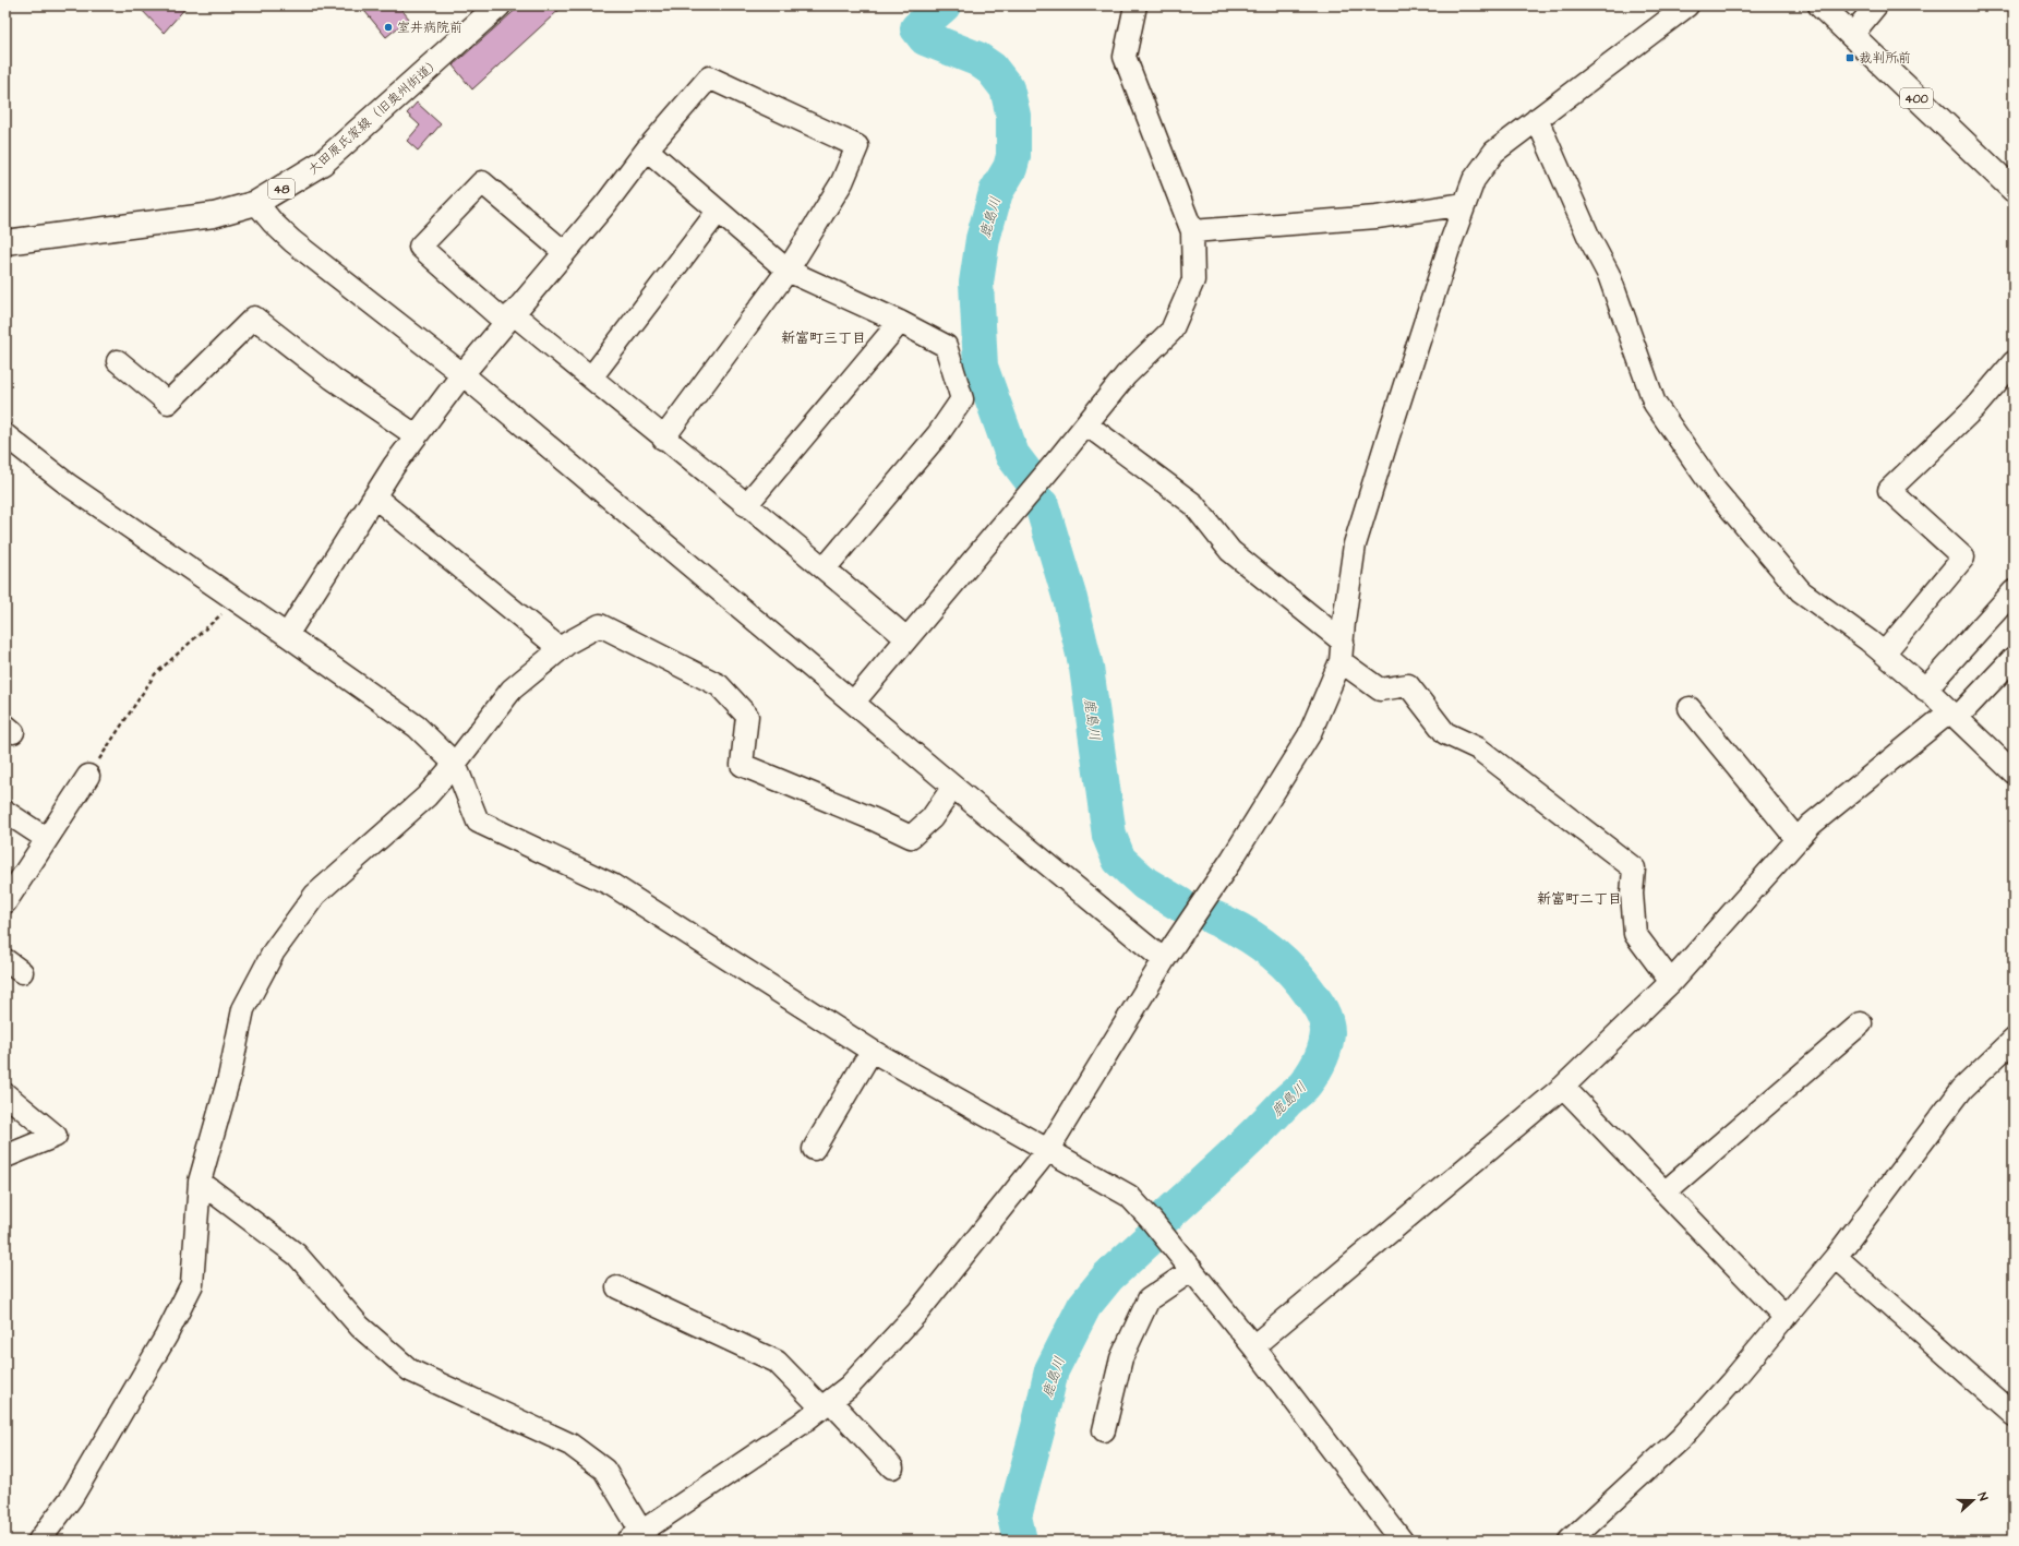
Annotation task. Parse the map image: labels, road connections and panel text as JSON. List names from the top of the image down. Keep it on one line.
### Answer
{"streets":{"main road":["400","大田原氏家線（旧奥州街道）","48"]},"districts":["新富町三丁目","新富町二丁目"],"water":["鹿島川"],"places":{"other":["室井病院前"],"transit":["裁判所前"]},"north":"right"}
